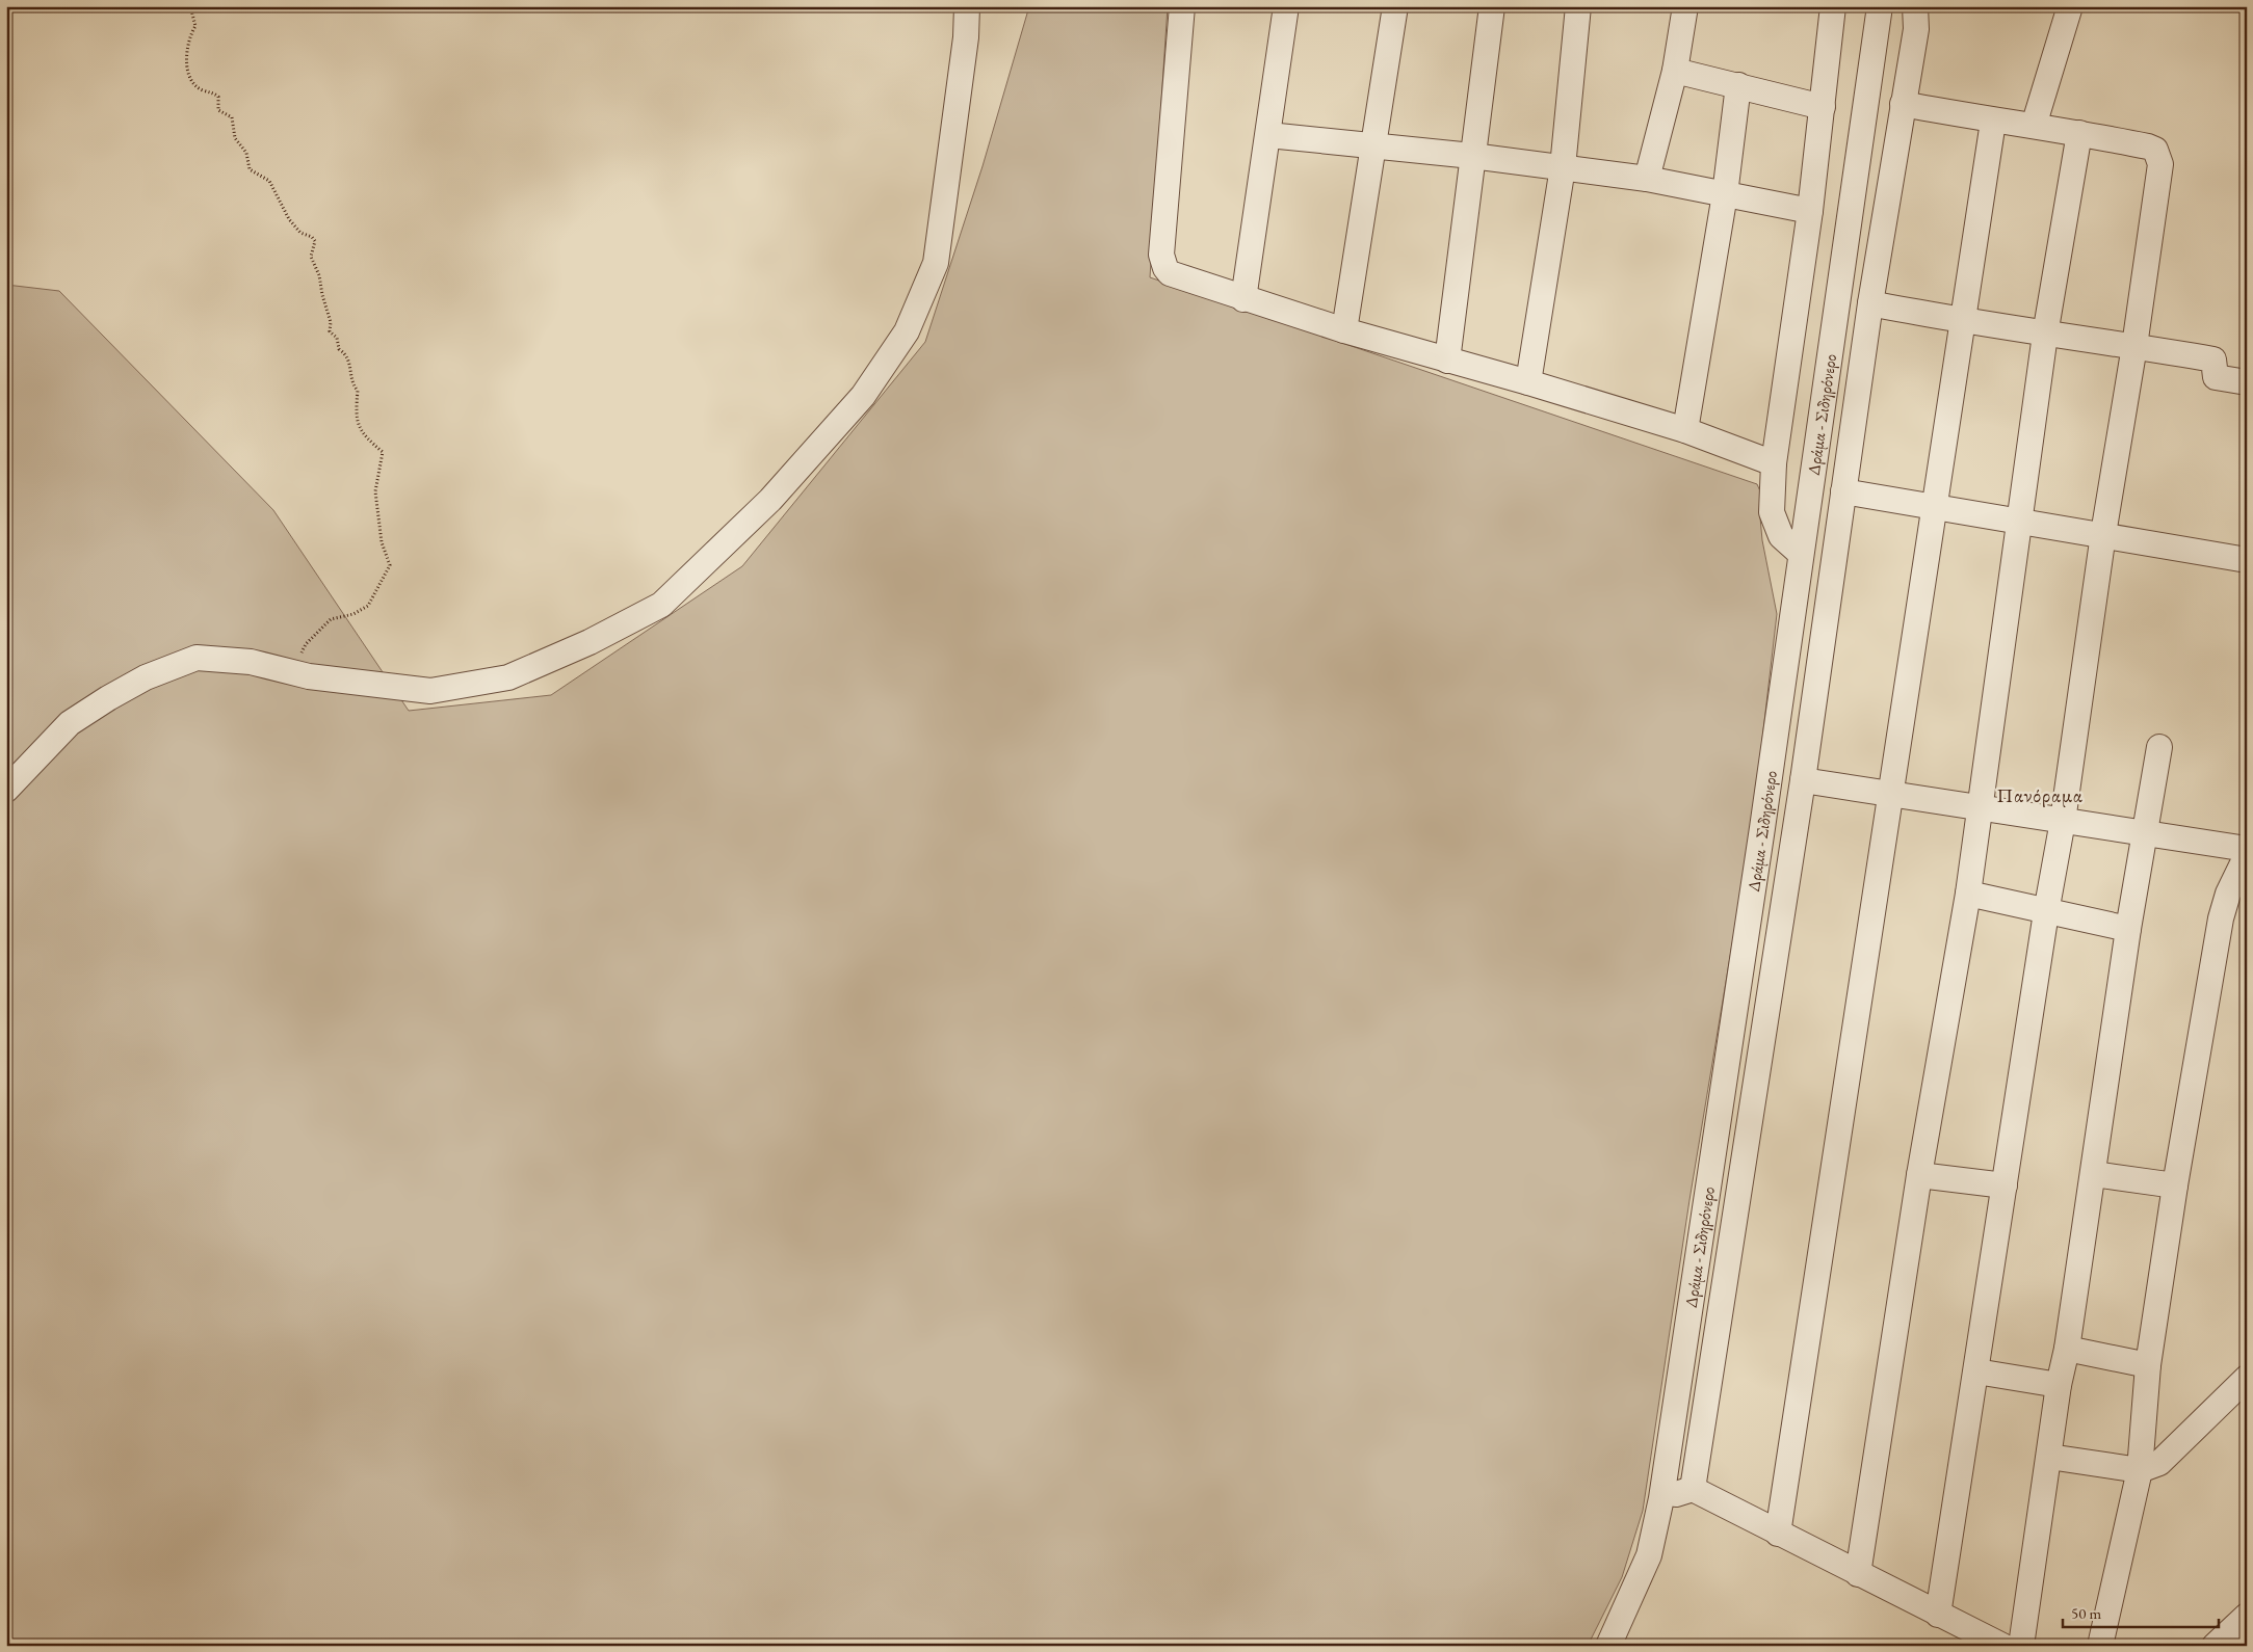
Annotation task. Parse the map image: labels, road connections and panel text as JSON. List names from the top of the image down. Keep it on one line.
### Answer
{"streets":{"street":["Δράμα - Σιδηρόνερο"]},"districts":["Πανόραμα"],"scale_bar":"50 m"}
